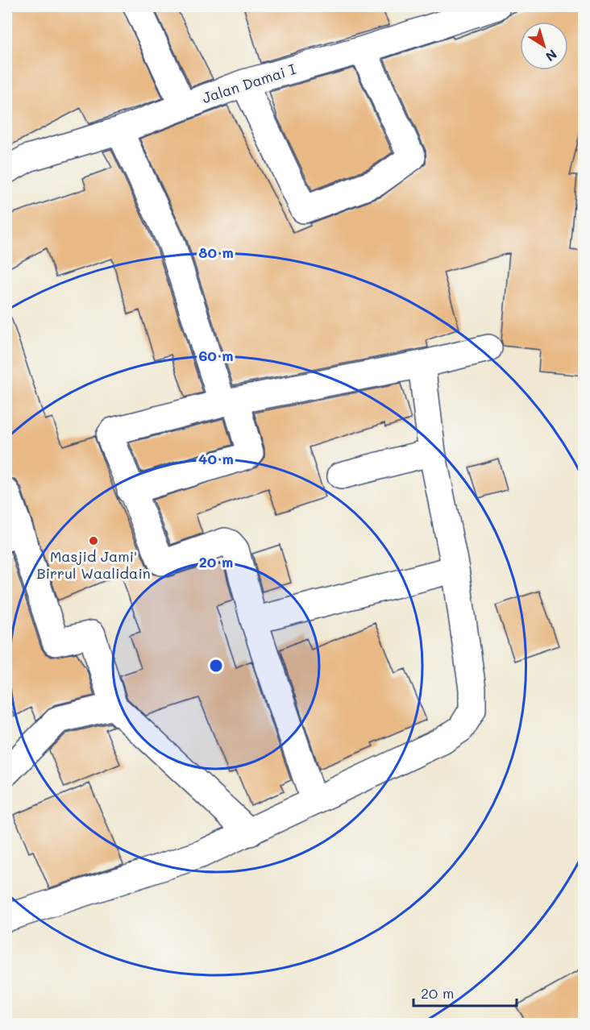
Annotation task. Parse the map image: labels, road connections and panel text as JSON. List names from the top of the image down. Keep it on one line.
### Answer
{"streets":{"street":["Jalan Damai I"]},"places":["Masjid Jami' Birrul Waalidain"],"scale_bar":"20 m","north":"bottom right","rings":["80 m","60 m","40 m","20 m"]}
